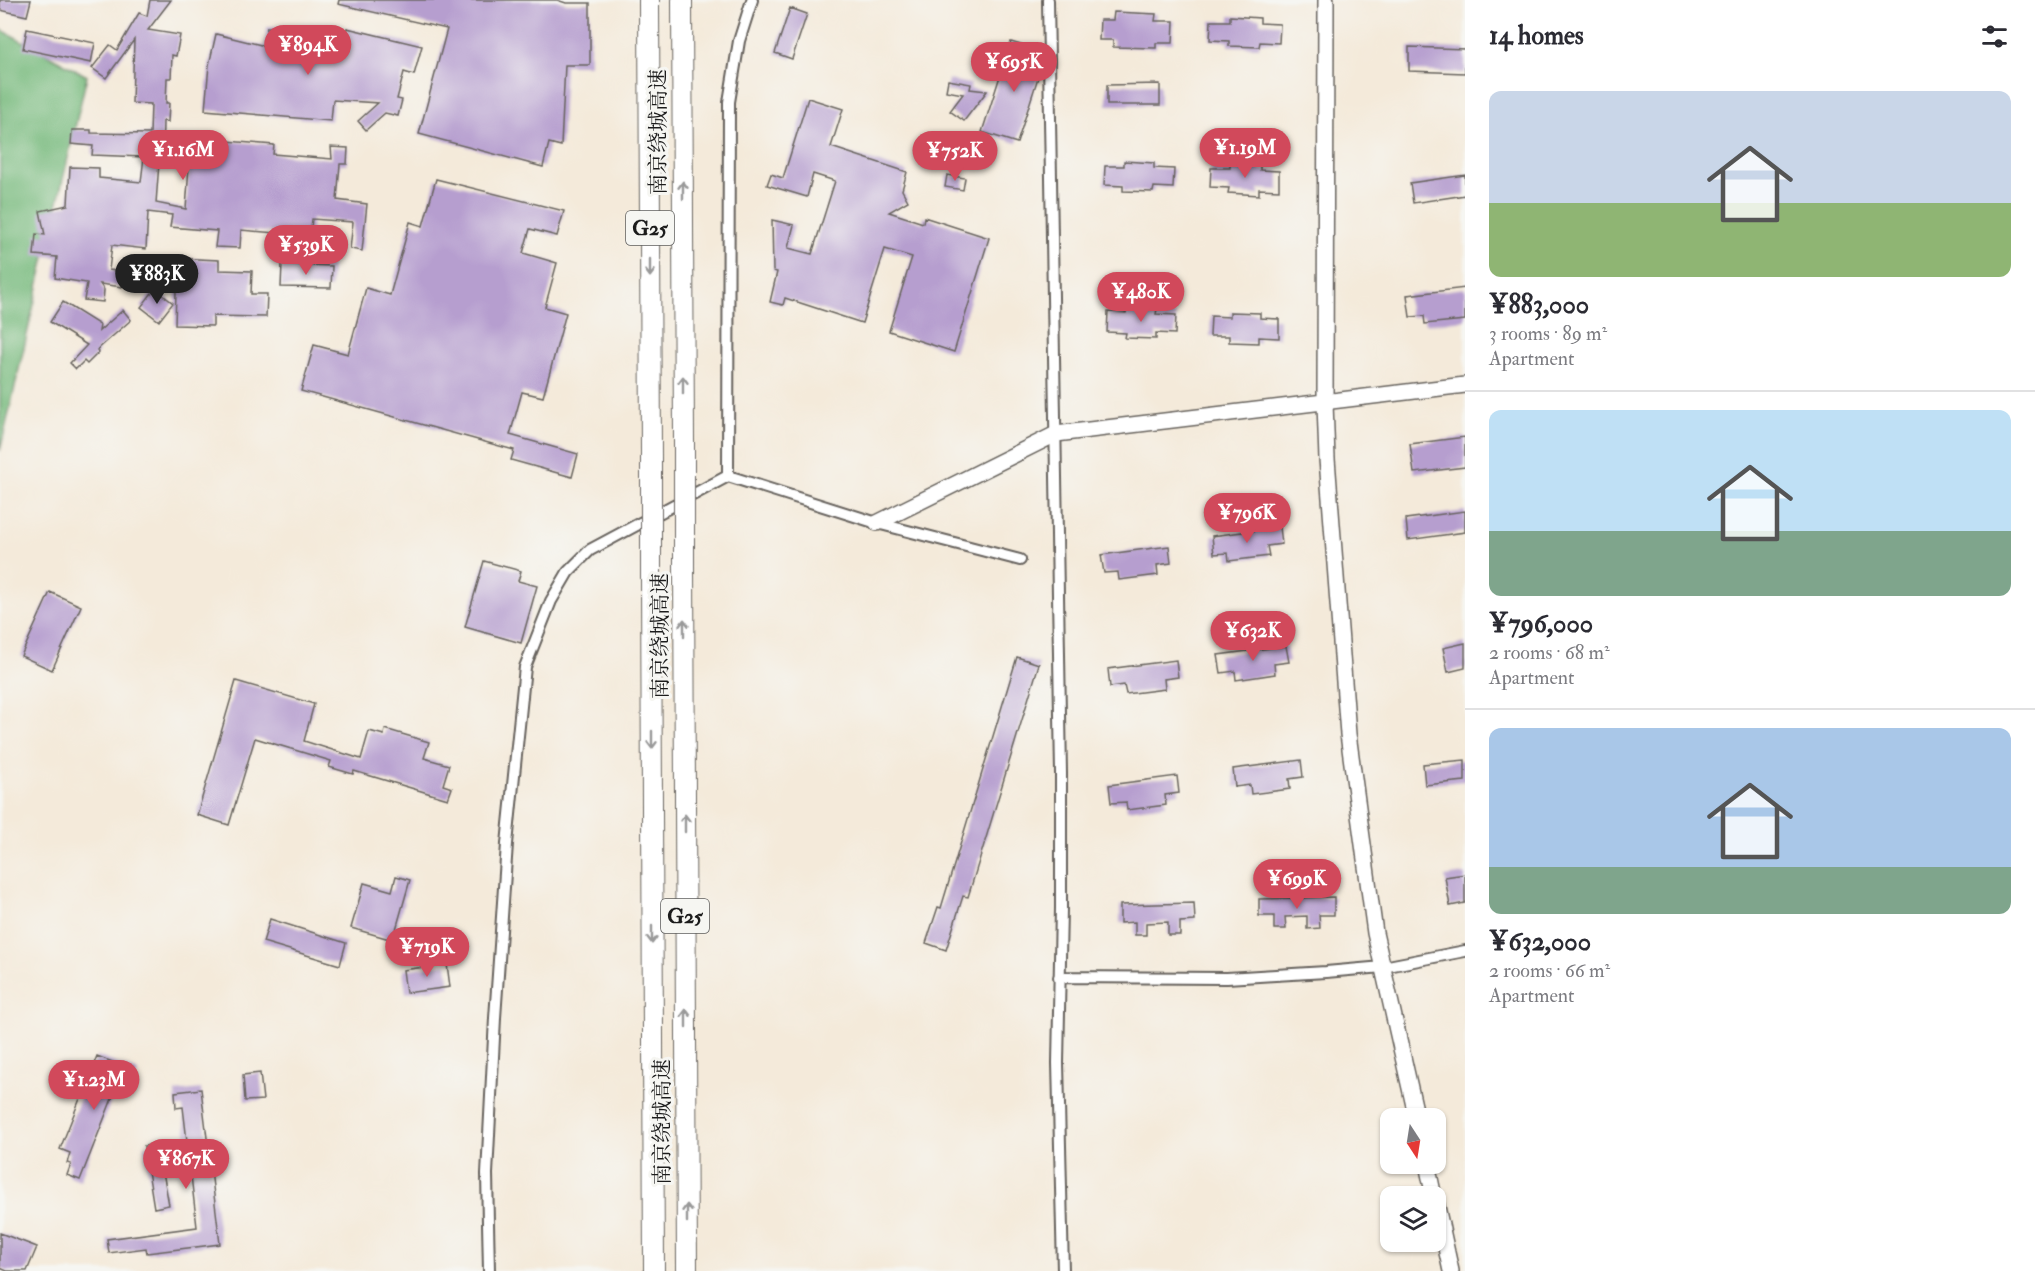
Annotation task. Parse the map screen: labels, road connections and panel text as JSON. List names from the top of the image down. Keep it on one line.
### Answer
{"streets":{"highway":["南京绕城高速","G25"]},"north":"bottom","page":{"heading":"14 homes","price":["¥894K","¥695K","¥1.19M","¥1.16M","¥752K","¥539K","¥883K","¥480K","¥796K","¥632K","¥699K","¥719K","¥1.23M","¥867K"],"list":[{"name":"¥883,000","note":"3 rooms · 89 m² · Apartment"},{"name":"¥796,000","note":"2 rooms · 68 m² · Apartment"},{"name":"¥632,000","note":"2 rooms · 66 m² · Apartment"}]}}
